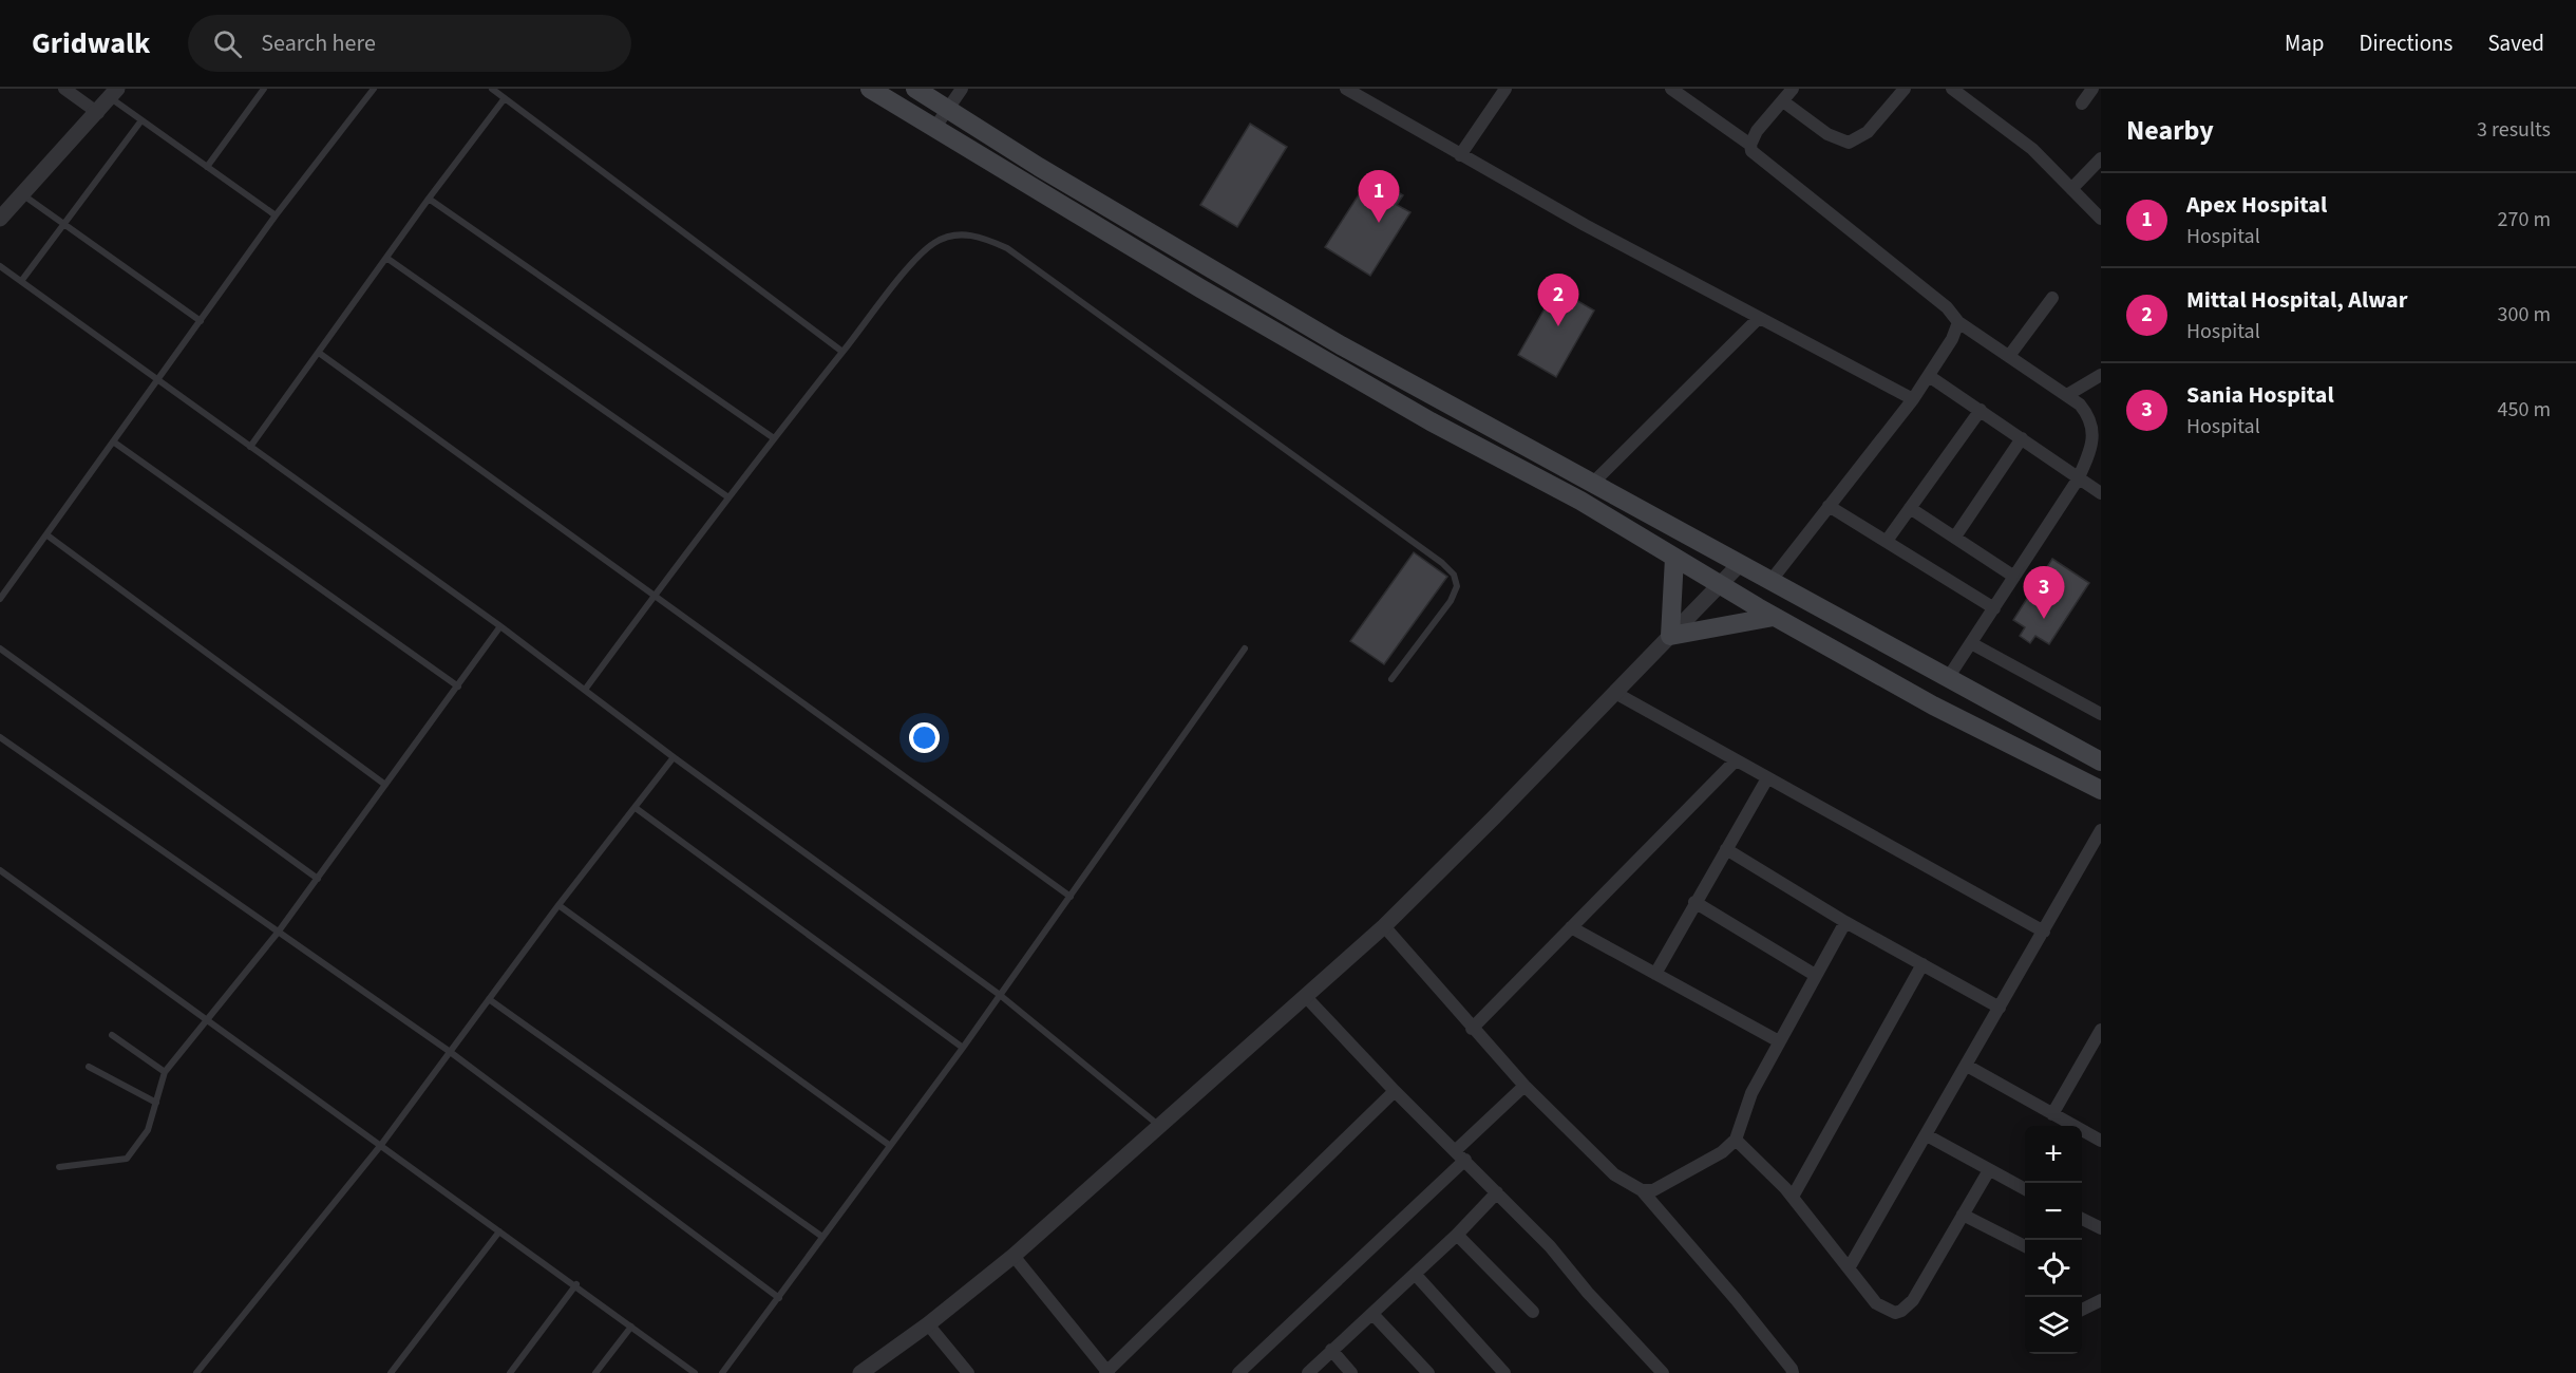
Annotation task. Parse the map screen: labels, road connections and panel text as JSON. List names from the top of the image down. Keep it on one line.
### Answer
{"page":{"header":"Gridwalk","search":"Search here","nav":["Map","Directions","Saved"],"heading":["Nearby","3 results"],"pins":["1","2","3"],"list":[{"mark":"1","name":"Apex Hospital","note":"Hospital","value":"270 m"},{"mark":"2","name":"Mittal Hospital, Alwar","note":"Hospital","value":"300 m"},{"mark":"3","name":"Sania Hospital","note":"Hospital","value":"450 m"}],"map_buttons":["+","−"]}}
